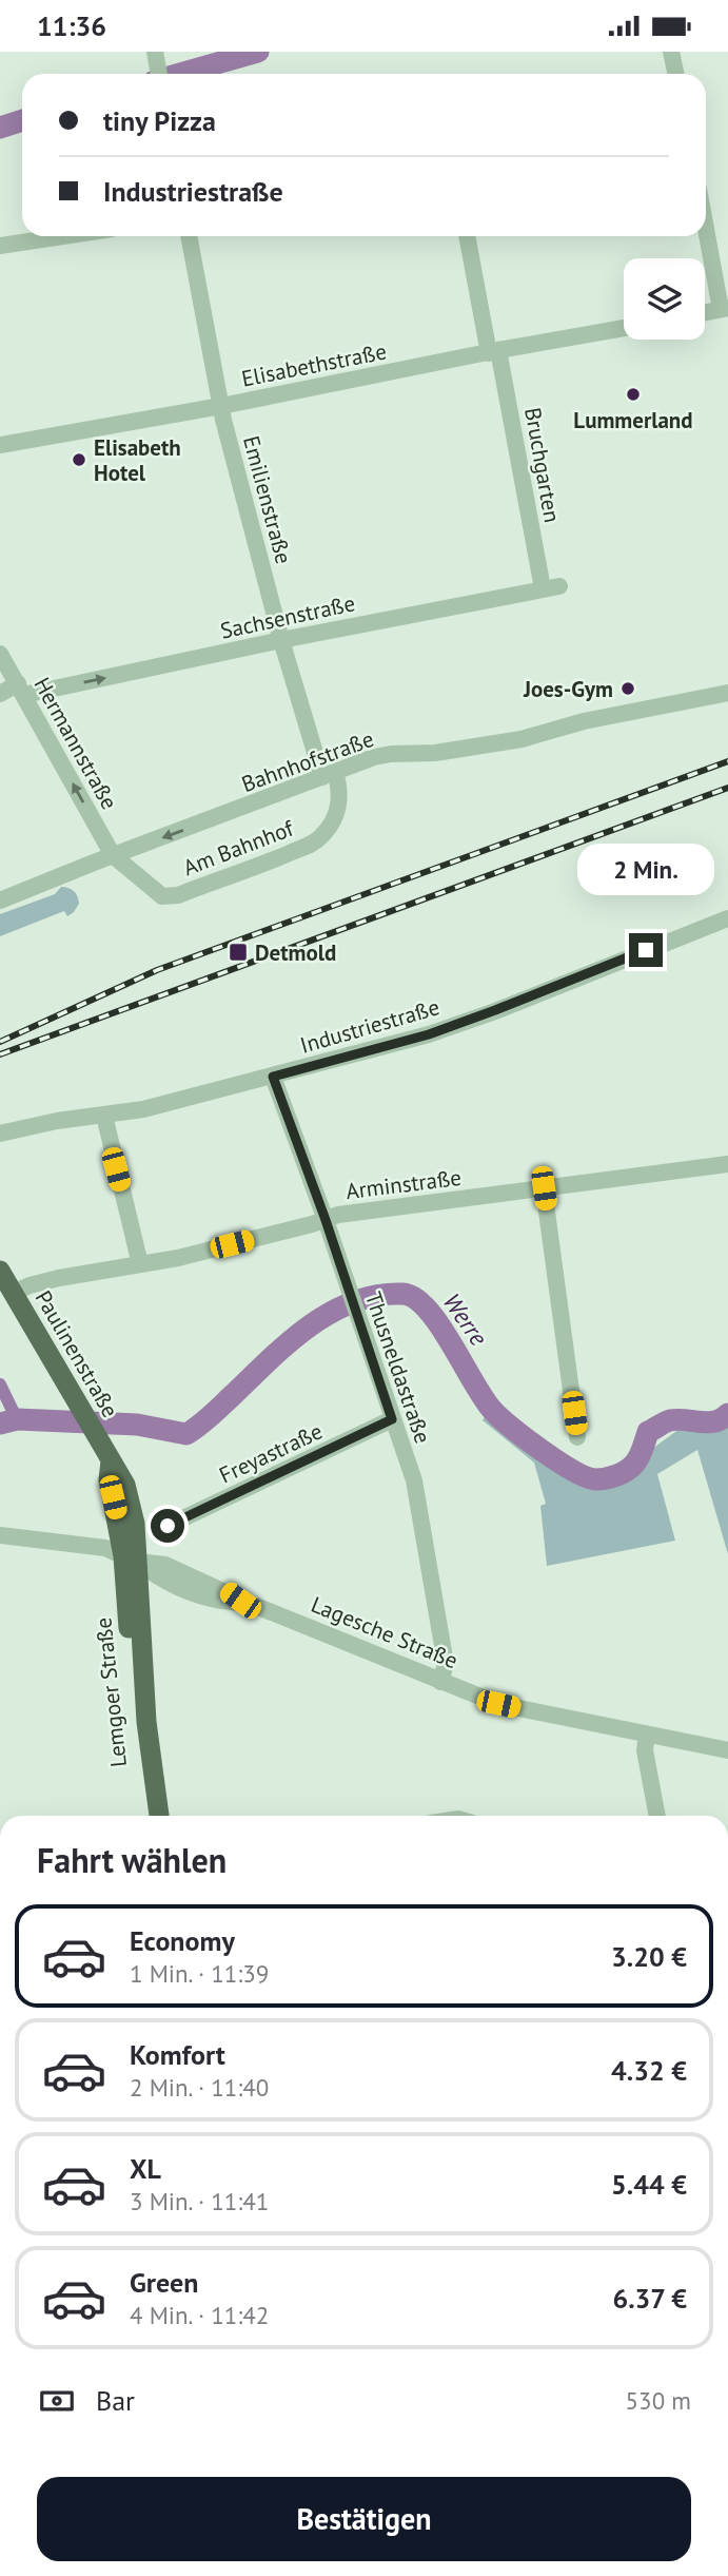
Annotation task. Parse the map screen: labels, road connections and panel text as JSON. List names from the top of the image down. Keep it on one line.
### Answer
{"streets":{"main road":["Paulinenstraße","Lemgoer Straße"],"street":["Elisabethstraße","Bruchgarten","Emilienstraße","Sachsenstraße","Hermannstraße","Bahnhofstraße","Am Bahnhof","Industriestraße","Arminstraße","Thusneldastraße","Freyastraße","Lagesche Straße"]},"crossings":[["Elisabethstraße","Bruchgarten"],["Elisabethstraße","Emilienstraße"],["Bruchgarten","Sachsenstraße"],["Emilienstraße","Sachsenstraße"],["Emilienstraße","Bahnhofstraße"],["Emilienstraße","Am Bahnhof"],["Sachsenstraße","Hermannstraße"],["Hermannstraße","Bahnhofstraße"],["Hermannstraße","Am Bahnhof"],["Bahnhofstraße","Am Bahnhof"],["Industriestraße","Thusneldastraße"],["Arminstraße","Paulinenstraße"],["Arminstraße","Thusneldastraße"],["Paulinenstraße","Lagesche Straße"],["Paulinenstraße","Lemgoer Straße"],["Thusneldastraße","Freyastraße"],["Thusneldastraße","Lagesche Straße"],["Lagesche Straße","Lemgoer Straße"]],"one_way":["Sachsenstraße","Hermannstraße"],"water":["Werre"],"places":{"other":["Lummerland","Elisabeth Hotel","Joes-Gym"],"transit":["Detmold"]},"page":{"status":"11:36","banner":["tiny Pizza","Industriestraße"],"bubble":"2 Min.","heading":"Fahrt wählen","list":[{"name":"Economy","note":"1 Min. · 11:39","value":"3.20 €"},{"name":"Komfort","note":"2 Min. · 11:40","value":"4.32 €"},{"name":"XL","note":"3 Min. · 11:41","value":"5.44 €"},{"name":"Green","note":"4 Min. · 11:42","value":"6.37 €"}],"pay":["Bar","530 m"],"buttons":"Bestätigen"}}
